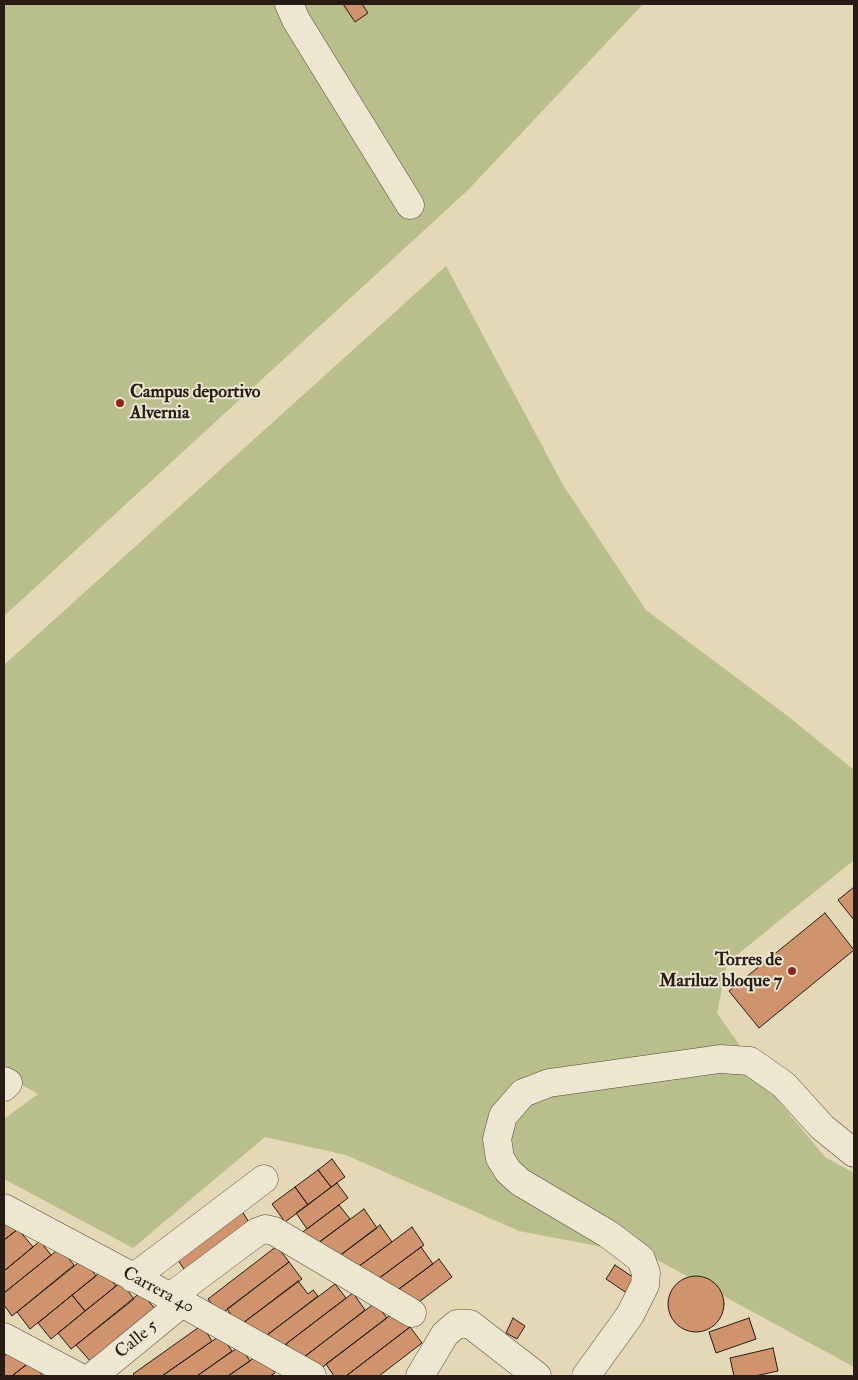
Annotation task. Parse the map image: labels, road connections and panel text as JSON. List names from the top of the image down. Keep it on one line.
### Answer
{"streets":{"street":["Carrera 40","Calle 5"]},"crossings":[["Carrera 40","Calle 5"]],"places":["Campus deportivo Alvernia","Torres de Mariluz bloque 7"]}
